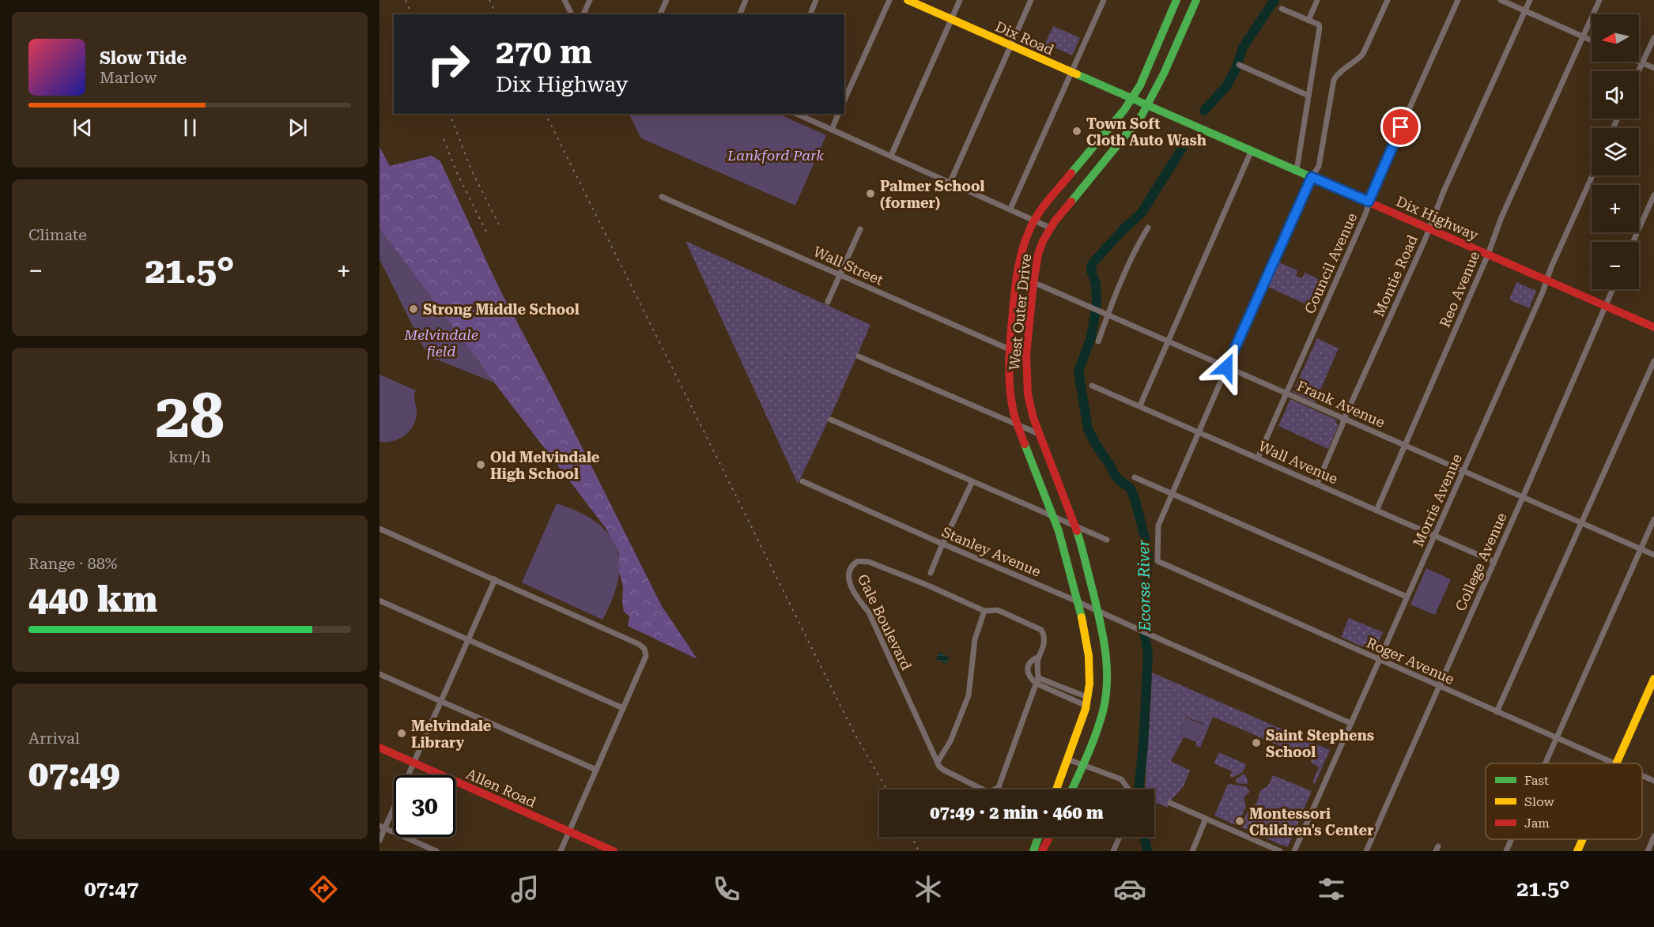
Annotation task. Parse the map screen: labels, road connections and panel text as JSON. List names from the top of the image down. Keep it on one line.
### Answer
{"streets":{"main road":["Dix Road","Dix Highway","West Outer Drive","Allen Road"],"street":["Council Avenue","Wall Street","Montie Road","Reo Avenue","Frank Avenue","Wall Avenue","Morris Avenue","Stanley Avenue","College Avenue","Gale Boulevard","Roger Avenue"]},"crossings":[["Dix Road","Dix Highway"],["Dix Road","West Outer Drive"],["Dix Highway","Council Avenue"],["Dix Highway","Montie Road"],["Dix Highway","Reo Avenue"],["Dix Highway","West Outer Drive"],["Dix Highway","Morris Avenue"],["Dix Highway","College Avenue"],["Council Avenue","Frank Avenue"],["Council Avenue","Wall Avenue"],["Wall Street","West Outer Drive"],["Montie Road","Frank Avenue"],["Montie Road","Wall Avenue"],["Reo Avenue","Frank Avenue"],["Reo Avenue","Wall Avenue"],["West Outer Drive","Frank Avenue"],["West Outer Drive","Stanley Avenue"],["Frank Avenue","Morris Avenue"],["Frank Avenue","College Avenue"],["Wall Avenue","Morris Avenue"],["Wall Avenue","College Avenue"],["Morris Avenue","Stanley Avenue"],["Morris Avenue","Roger Avenue"],["College Avenue","Roger Avenue"]],"water":["Ecorse River"],"parks":["Lankford Park","Melvindale field"],"places":["Town Soft Cloth Auto Wash","Palmer School (former)","Strong Middle School","Old Melvindale High School","Melvindale Library","Saint Stephens School","Montessori Children's Center"],"legend":["Fast","Slow","Jam"],"north":"left","page":{"map_buttons":["+","−"],"turn":["270 m","Dix Highway"],"song":["Slow Tide","Marlow"],"tile":["Climate",["28","km/h"],["Range · 88%","440 km"],["Arrival","07:49"]],"heat":["−","21.5°","+"],"limit":"30","trip":"07:49 · 2 min · 460 m","tabs":["07:47","21.5°"]}}
